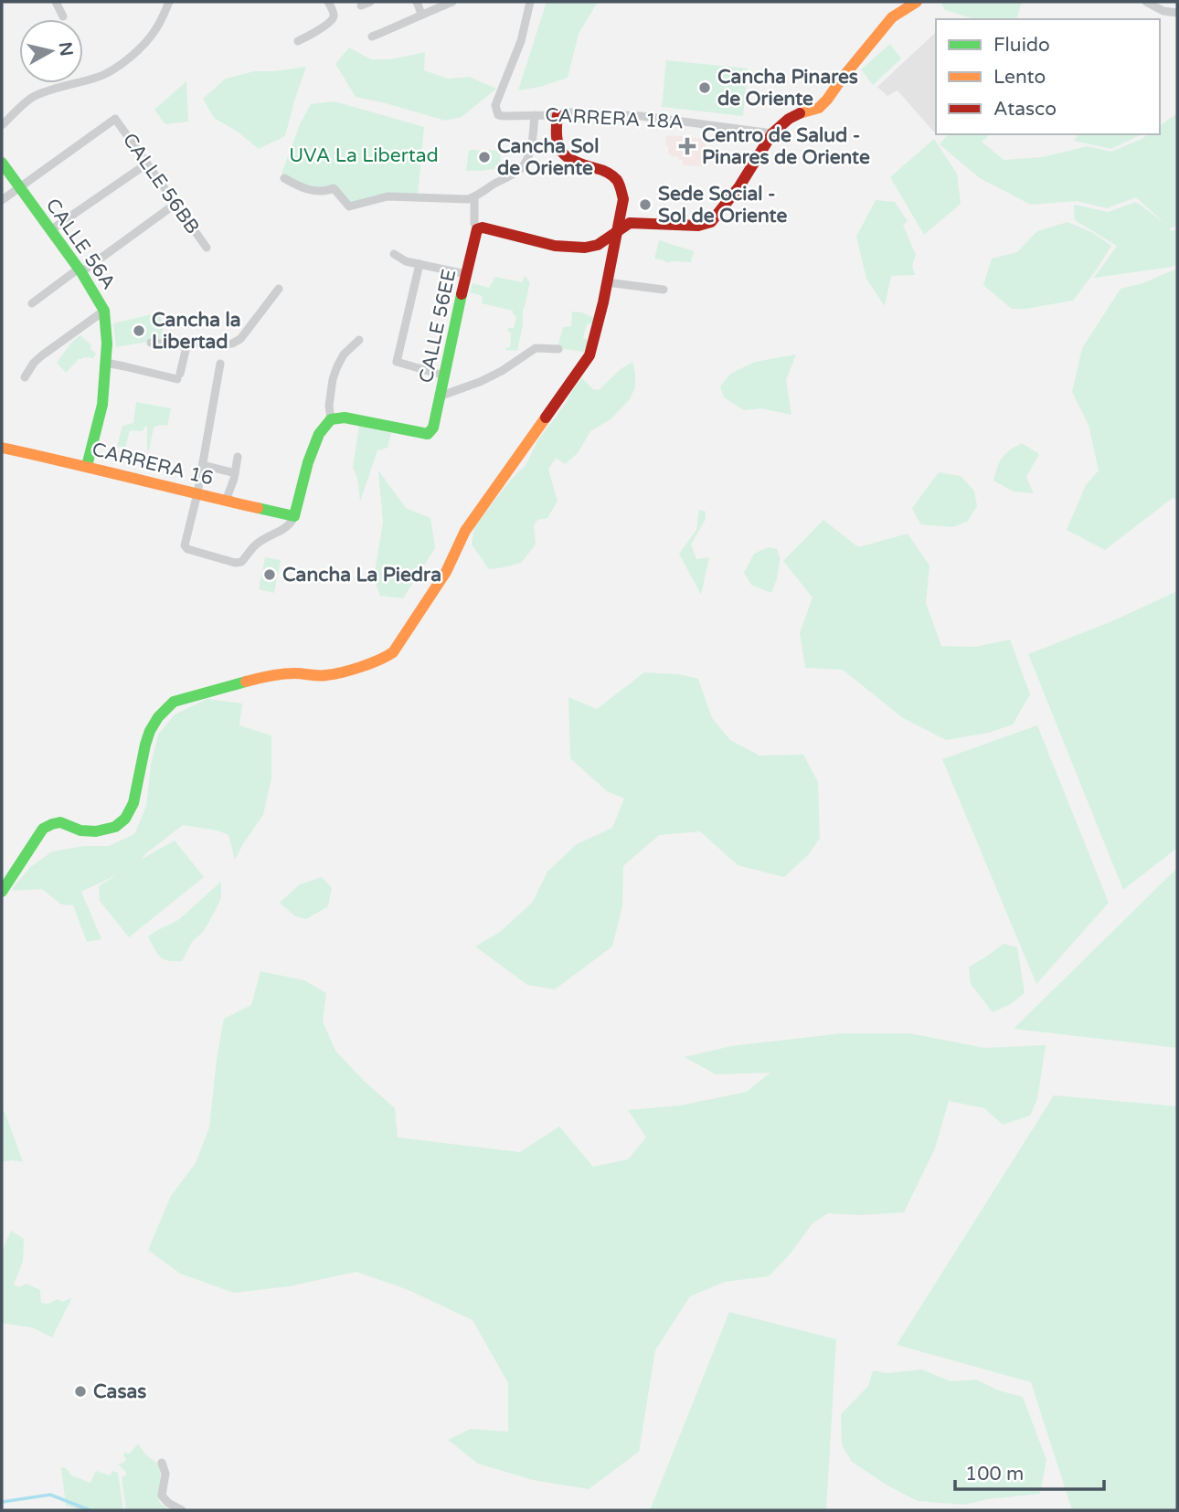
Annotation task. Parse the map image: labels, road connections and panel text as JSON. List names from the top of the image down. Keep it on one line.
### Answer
{"streets":{"street":["CARRERA 18A","CALLE 56BB","CALLE 56A","CALLE 56EE","CARRERA 16"]},"crossings":[["CALLE 56BB","CALLE 56A"],["CALLE 56A","CARRERA 16"]],"parks":["UVA La Libertad"],"places":{"other":["Cancha Pinares de Oriente","Cancha Sol de Oriente","Sede Social - Sol de Oriente","Cancha la Libertad","Cancha La Piedra","Casas"],"health":["Centro de Salud - Pinares de Oriente"]},"legend":["Fluido","Lento","Atasco"],"scale_bar":"100 m","north":"right"}
